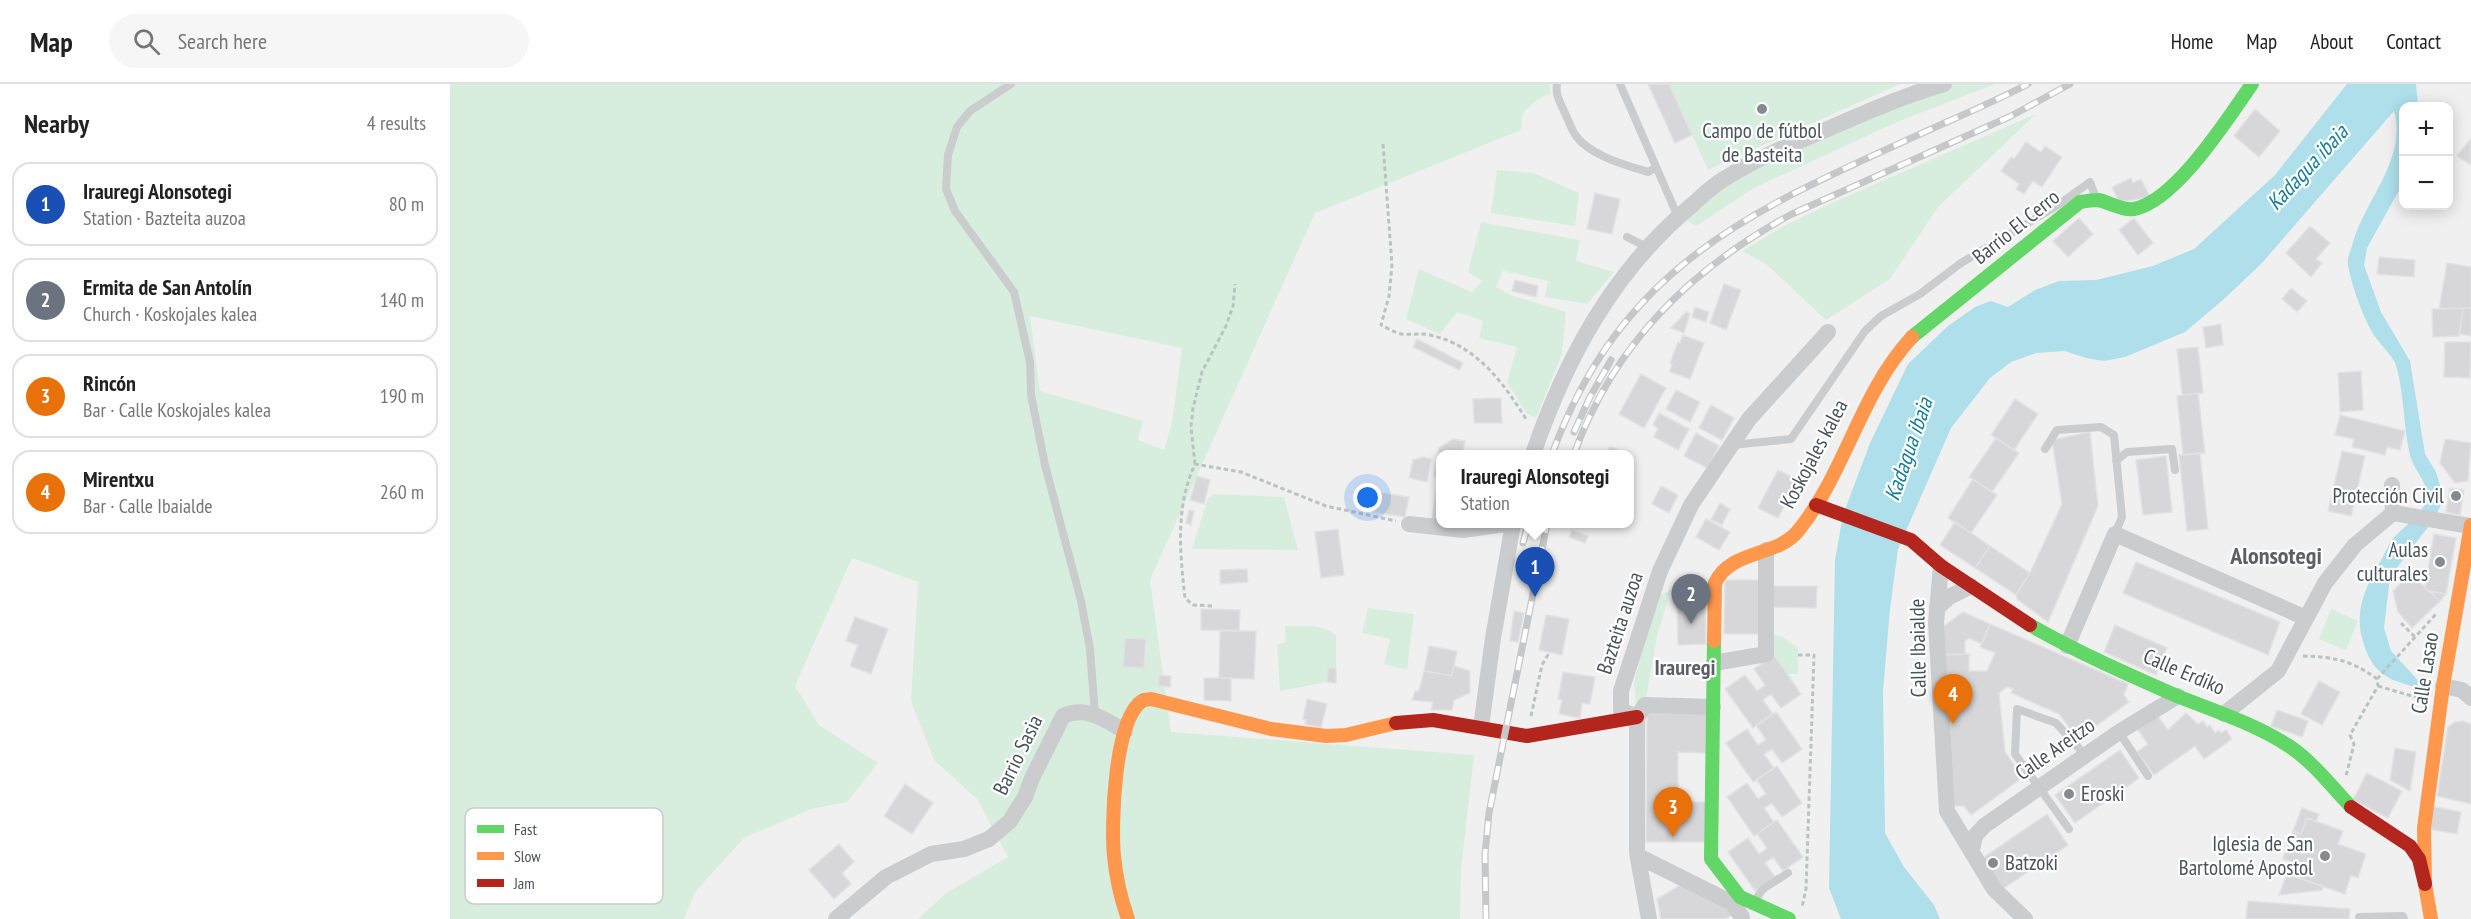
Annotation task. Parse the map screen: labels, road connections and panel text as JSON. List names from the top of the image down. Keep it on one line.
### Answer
{"streets":{"street":["Barrio El Cerro","Koskojales kalea","Bazteita auzoa","Calle Ibaialde","Calle Erdiko","Calle Lasao","Calle Areitzo","Barrio Sasia"]},"crossings":[["Barrio El Cerro","Koskojales kalea"],["Koskojales kalea","Calle Erdiko"],["Calle Ibaialde","Calle Erdiko"],["Calle Ibaialde","Calle Areitzo"],["Calle Erdiko","Calle Areitzo"]],"districts":["Alonsotegi","Irauregi"],"water":["Kadagua ibaia"],"places":["Campo de fútbol de Basteita","Protección Civil","Aulas culturales","Eroski","Iglesia de San Bartolomé Apostol","Batzoki"],"legend":["Fast","Slow","Jam"],"page":{"header":"Map","search":"Search here","nav":["Home","Map","About","Contact"],"heading":["Nearby","4 results"],"map_buttons":["+","−"],"list":[{"mark":"1","name":"Irauregi Alonsotegi","note":"Station · Bazteita auzoa","value":"80 m"},{"mark":"2","name":"Ermita de San Antolín","note":"Church · Koskojales kalea","value":"140 m"},{"mark":"3","name":"Rincón","note":"Bar · Calle Koskojales kalea","value":"190 m"},{"mark":"4","name":"Mirentxu","note":"Bar · Calle Ibaialde","value":"260 m"}],"popup":["Irauregi Alonsotegi","Station"],"pins":["1","2","4","3"]}}
